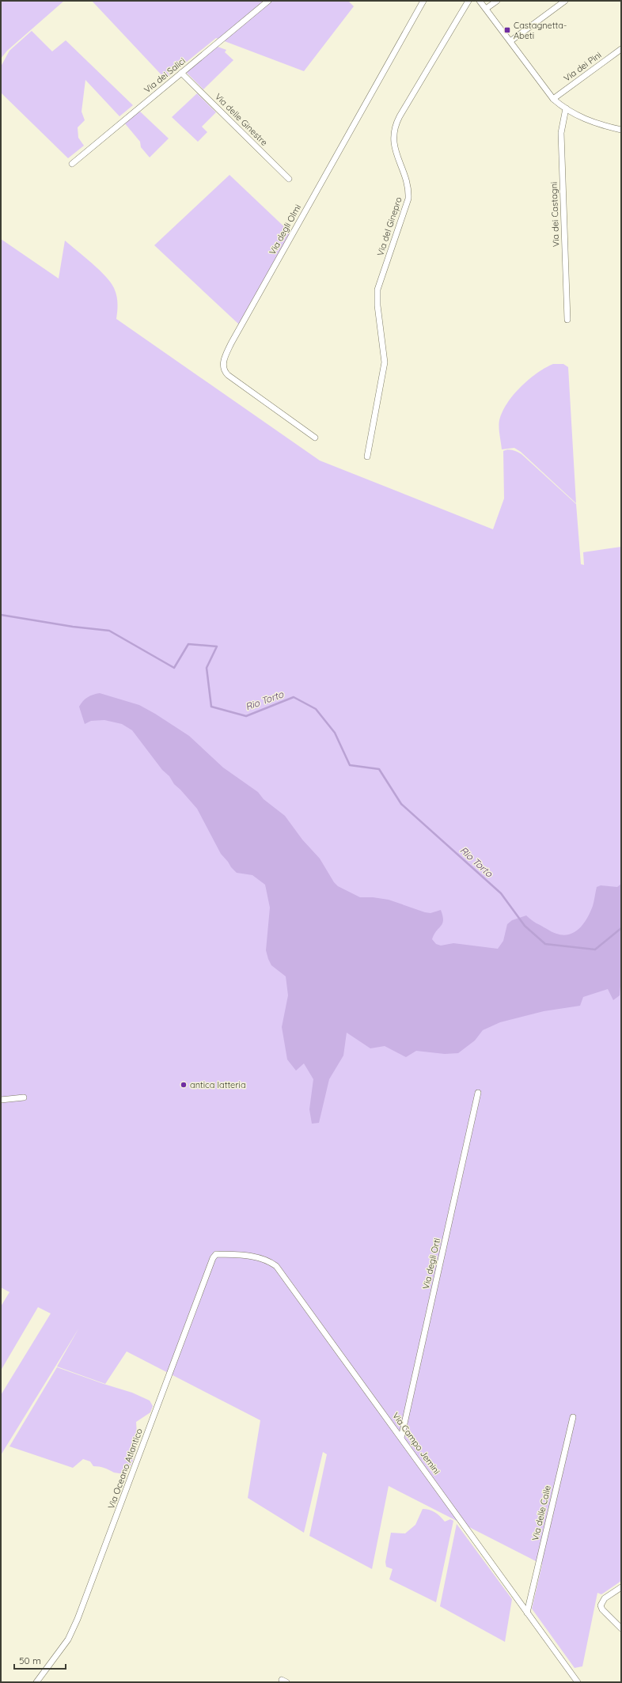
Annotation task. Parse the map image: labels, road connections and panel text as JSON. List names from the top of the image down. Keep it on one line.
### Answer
{"streets":{"street":["Via dei Pini","Via dei Salici","Via delle Ginestre","Via dei Castagni","Via del Ginepro","Via degli Olmi","Via degli Orti","Via Campo Jemini","Via Oceano Atlantico","Via delle Calle"]},"crossings":[["Via dei Salici","Via delle Ginestre"],["Via degli Orti","Via Campo Jemini"],["Via Campo Jemini","Via Oceano Atlantico"],["Via Campo Jemini","Via delle Calle"]],"water":["Rio Torto"],"places":{"transit":["Castagnetta- Abeti"],"other":["antica latteria"]},"scale_bar":"50 m"}
